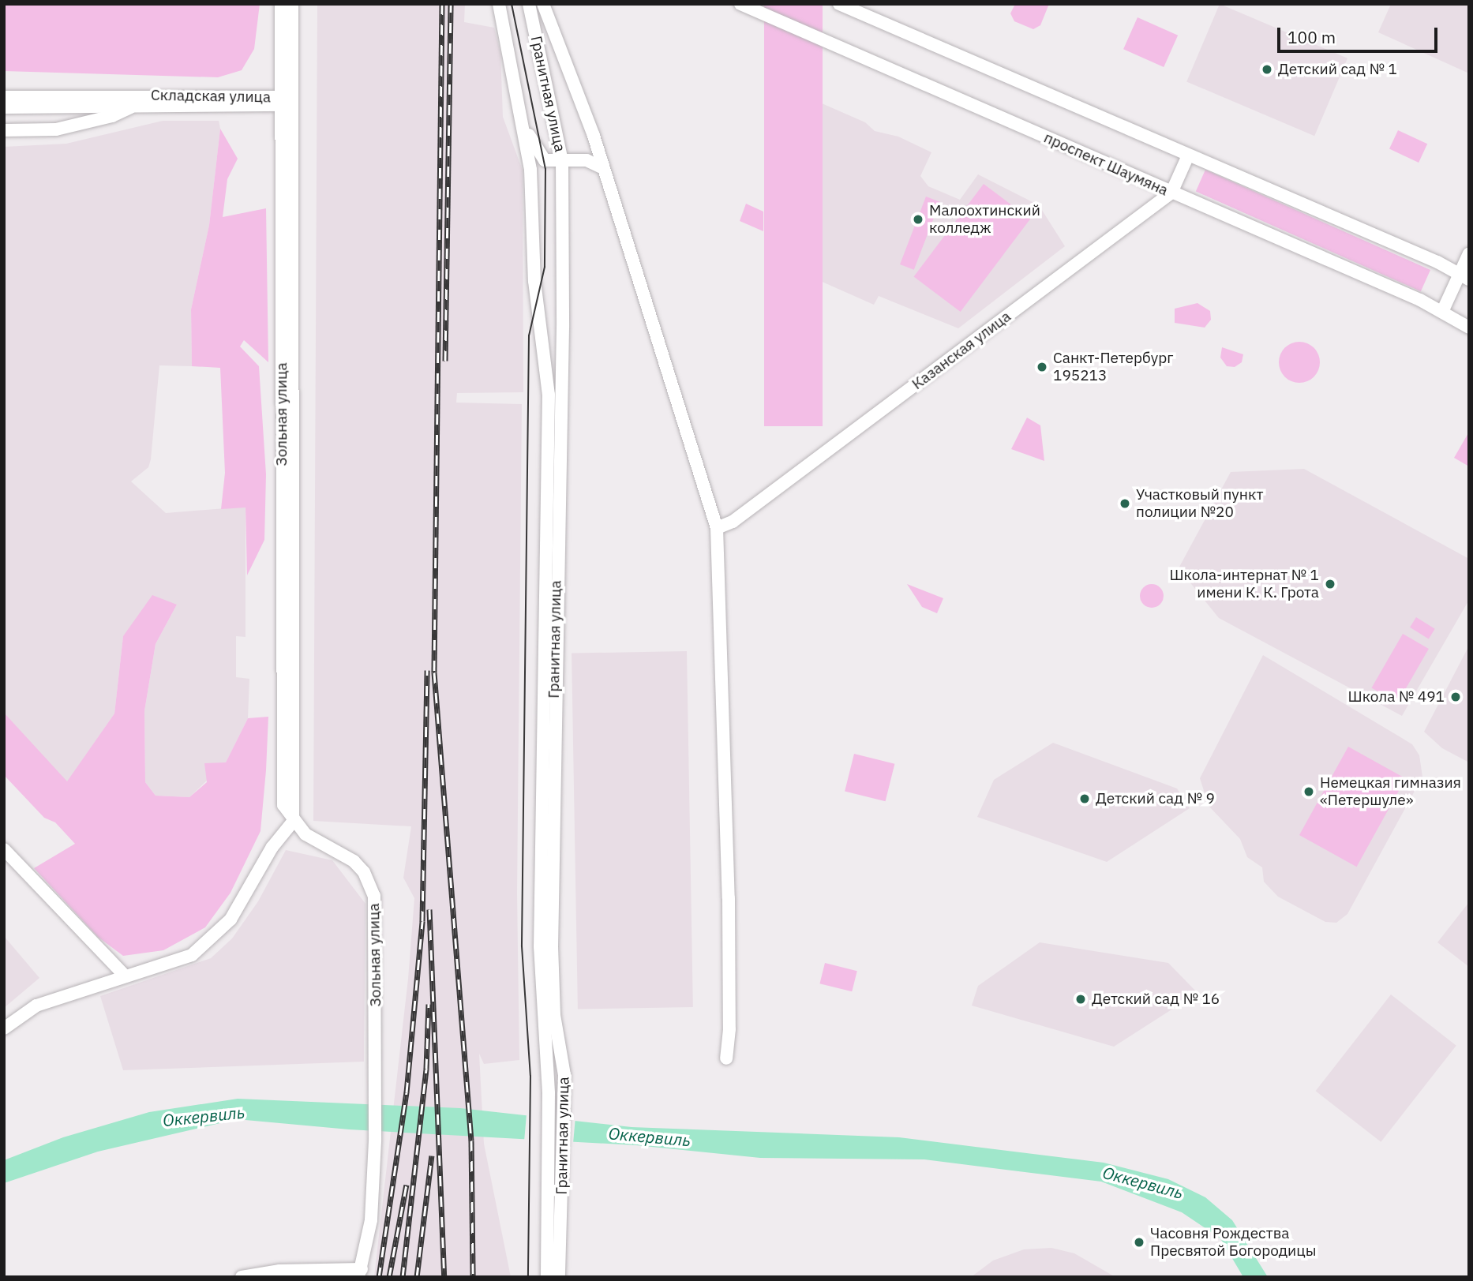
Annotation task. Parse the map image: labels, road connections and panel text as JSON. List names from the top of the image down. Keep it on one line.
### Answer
{"streets":{"street":["Гранитная улица","Складская улица","проспект Шаумяна","Казанская улица","Зольная улица"]},"crossings":[["Гранитная улица","Казанская улица"],["Складская улица","Зольная улица"],["проспект Шаумяна","Казанская улица"]],"water":["Оккервиль"],"places":["Детский сад № 1","Малоохтинский колледж","Санкт-Петербург 195213","Участковый пункт полиции №20","Школа-интернат № 1 имени К. К. Грота","Школа № 491","Немецкая гимназия «Петершуле»","Детский сад № 9","Детский сад № 16","Часовня Рождества Пресвятой Богородицы"],"scale_bar":"100 m"}
